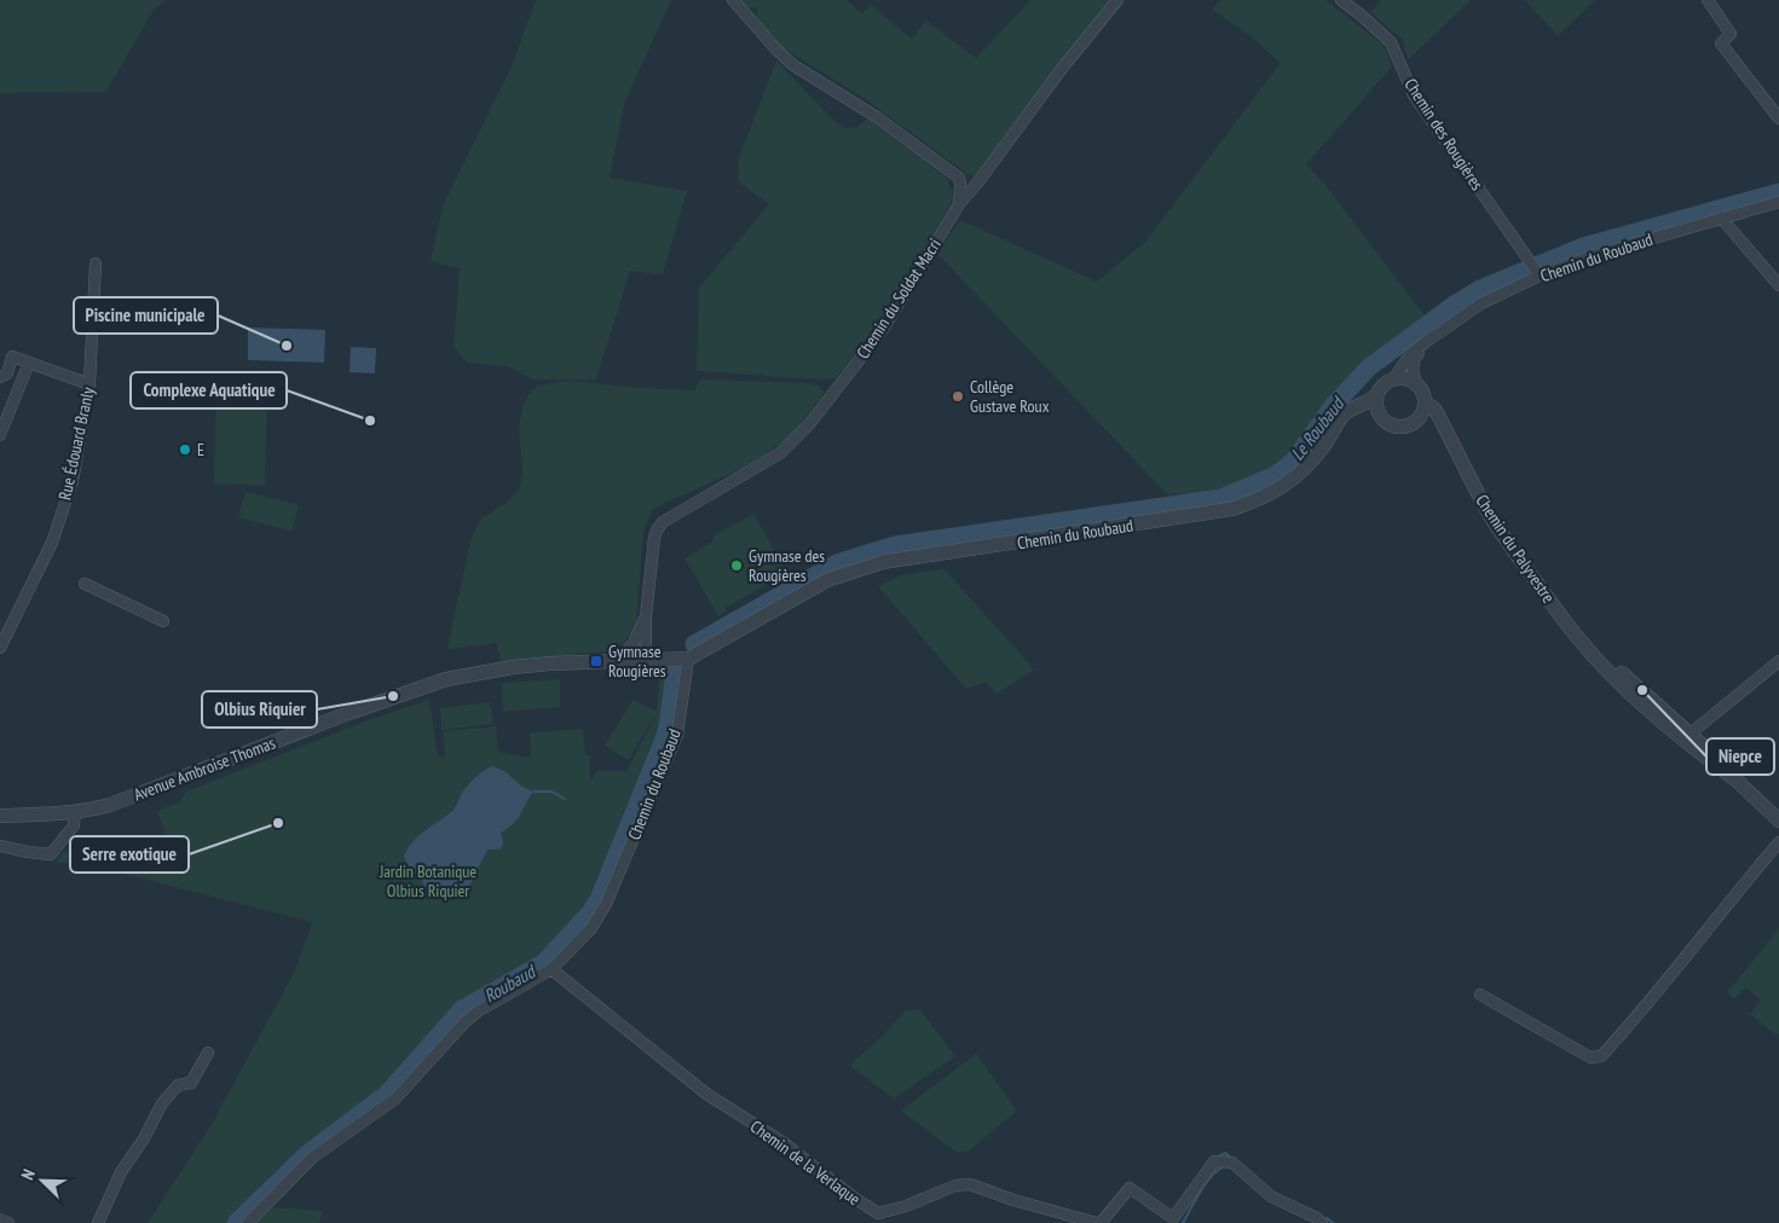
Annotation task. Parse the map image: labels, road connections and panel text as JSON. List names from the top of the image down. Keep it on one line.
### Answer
{"streets":{"street":["Chemin des Rougières","Chemin du Roubaud","Chemin du Soldat Macri","Rue Édouard Branly","Chemin du Palyvestre","Avenue Ambroise Thomas","Chemin de la Verlaque"]},"crossings":[["Chemin des Rougières","Chemin du Roubaud"],["Chemin du Roubaud","Chemin du Palyvestre"],["Chemin du Roubaud","Avenue Ambroise Thomas"],["Chemin du Roubaud","Chemin de la Verlaque"],["Chemin du Soldat Macri","Avenue Ambroise Thomas"]],"water":["Le Roubaud","Roubaud"],"parks":["Jardin Botanique Olbius Riquier"],"places":{"other":["Piscine municipale","Collège Gustave Roux","Complexe Aquatique","E","Gymnase des Rougières","Niepce","Olbius Riquier","Serre exotique"],"transit":["Gymnase Rougières"]},"north":"top left"}
